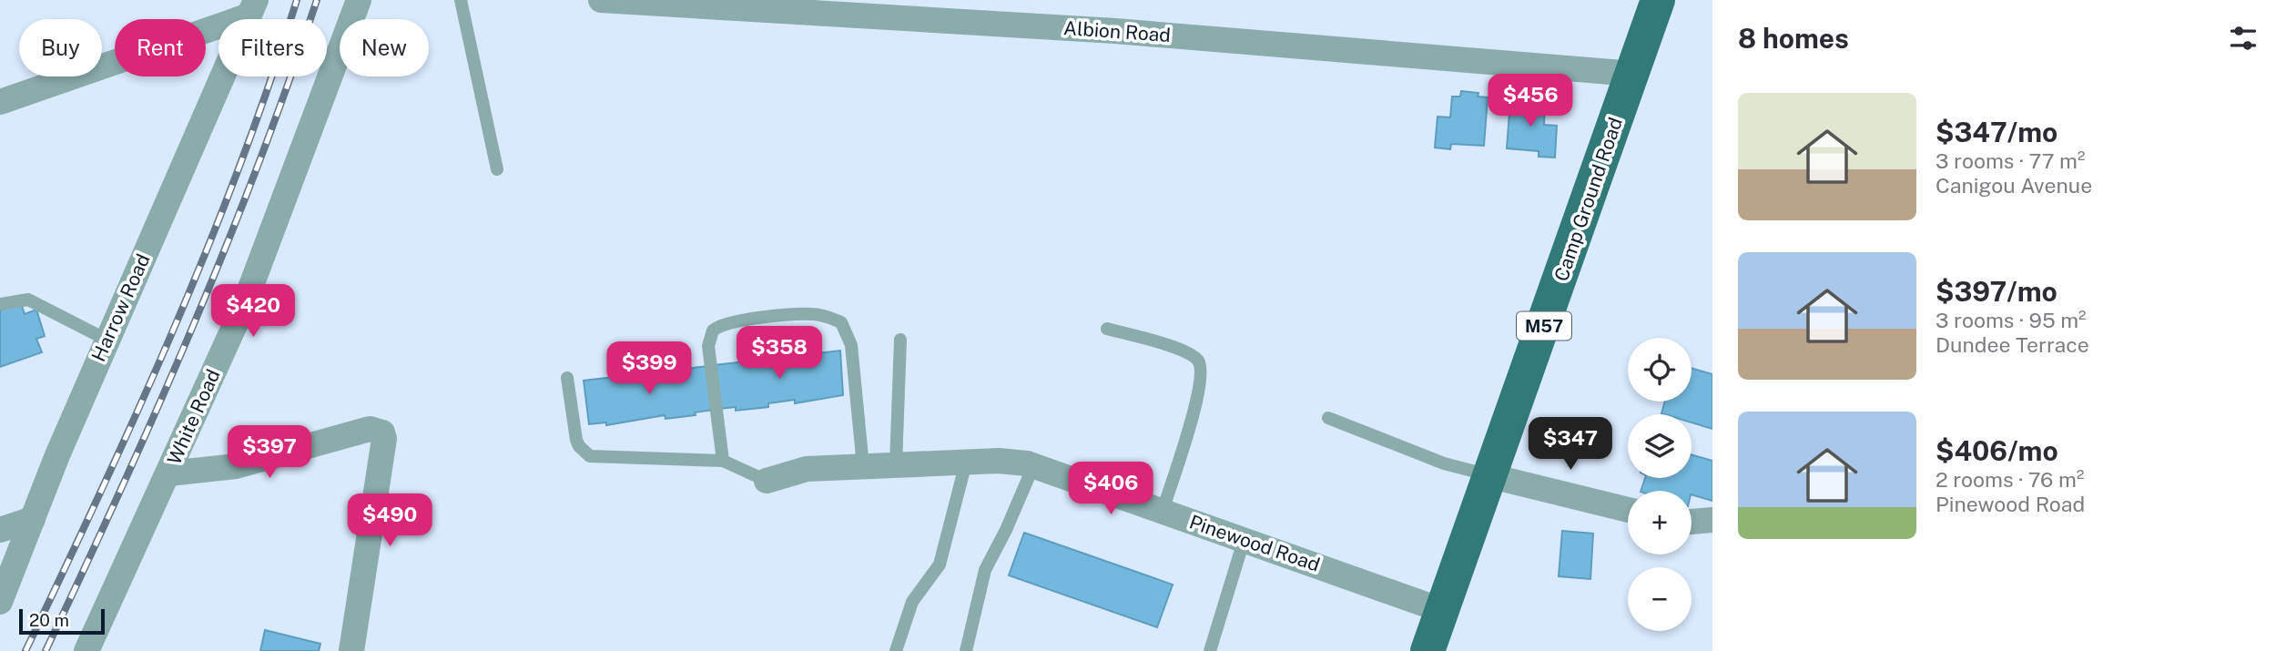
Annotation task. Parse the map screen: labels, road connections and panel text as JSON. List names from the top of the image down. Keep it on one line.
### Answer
{"streets":{"main road":["Camp Ground Road","M57"],"street":["Albion Road","Harrow Road","White Road","Pinewood Road"]},"crossings":[["Albion Road","Camp Ground Road"],["Camp Ground Road","Pinewood Road"]],"scale_bar":"20 m","page":{"heading":"8 homes","chip":["Buy","Rent","Filters","New"],"price":["$456","$420","$358","$399","$347","$397","$406","$490"],"list":[{"name":"$347/mo","note":"3 rooms · 77 m² · Canigou Avenue"},{"name":"$397/mo","note":"3 rooms · 95 m² · Dundee Terrace"},{"name":"$406/mo","note":"2 rooms · 76 m² · Pinewood Road"}],"map_buttons":["+","−"],"scale":"20 m"}}
